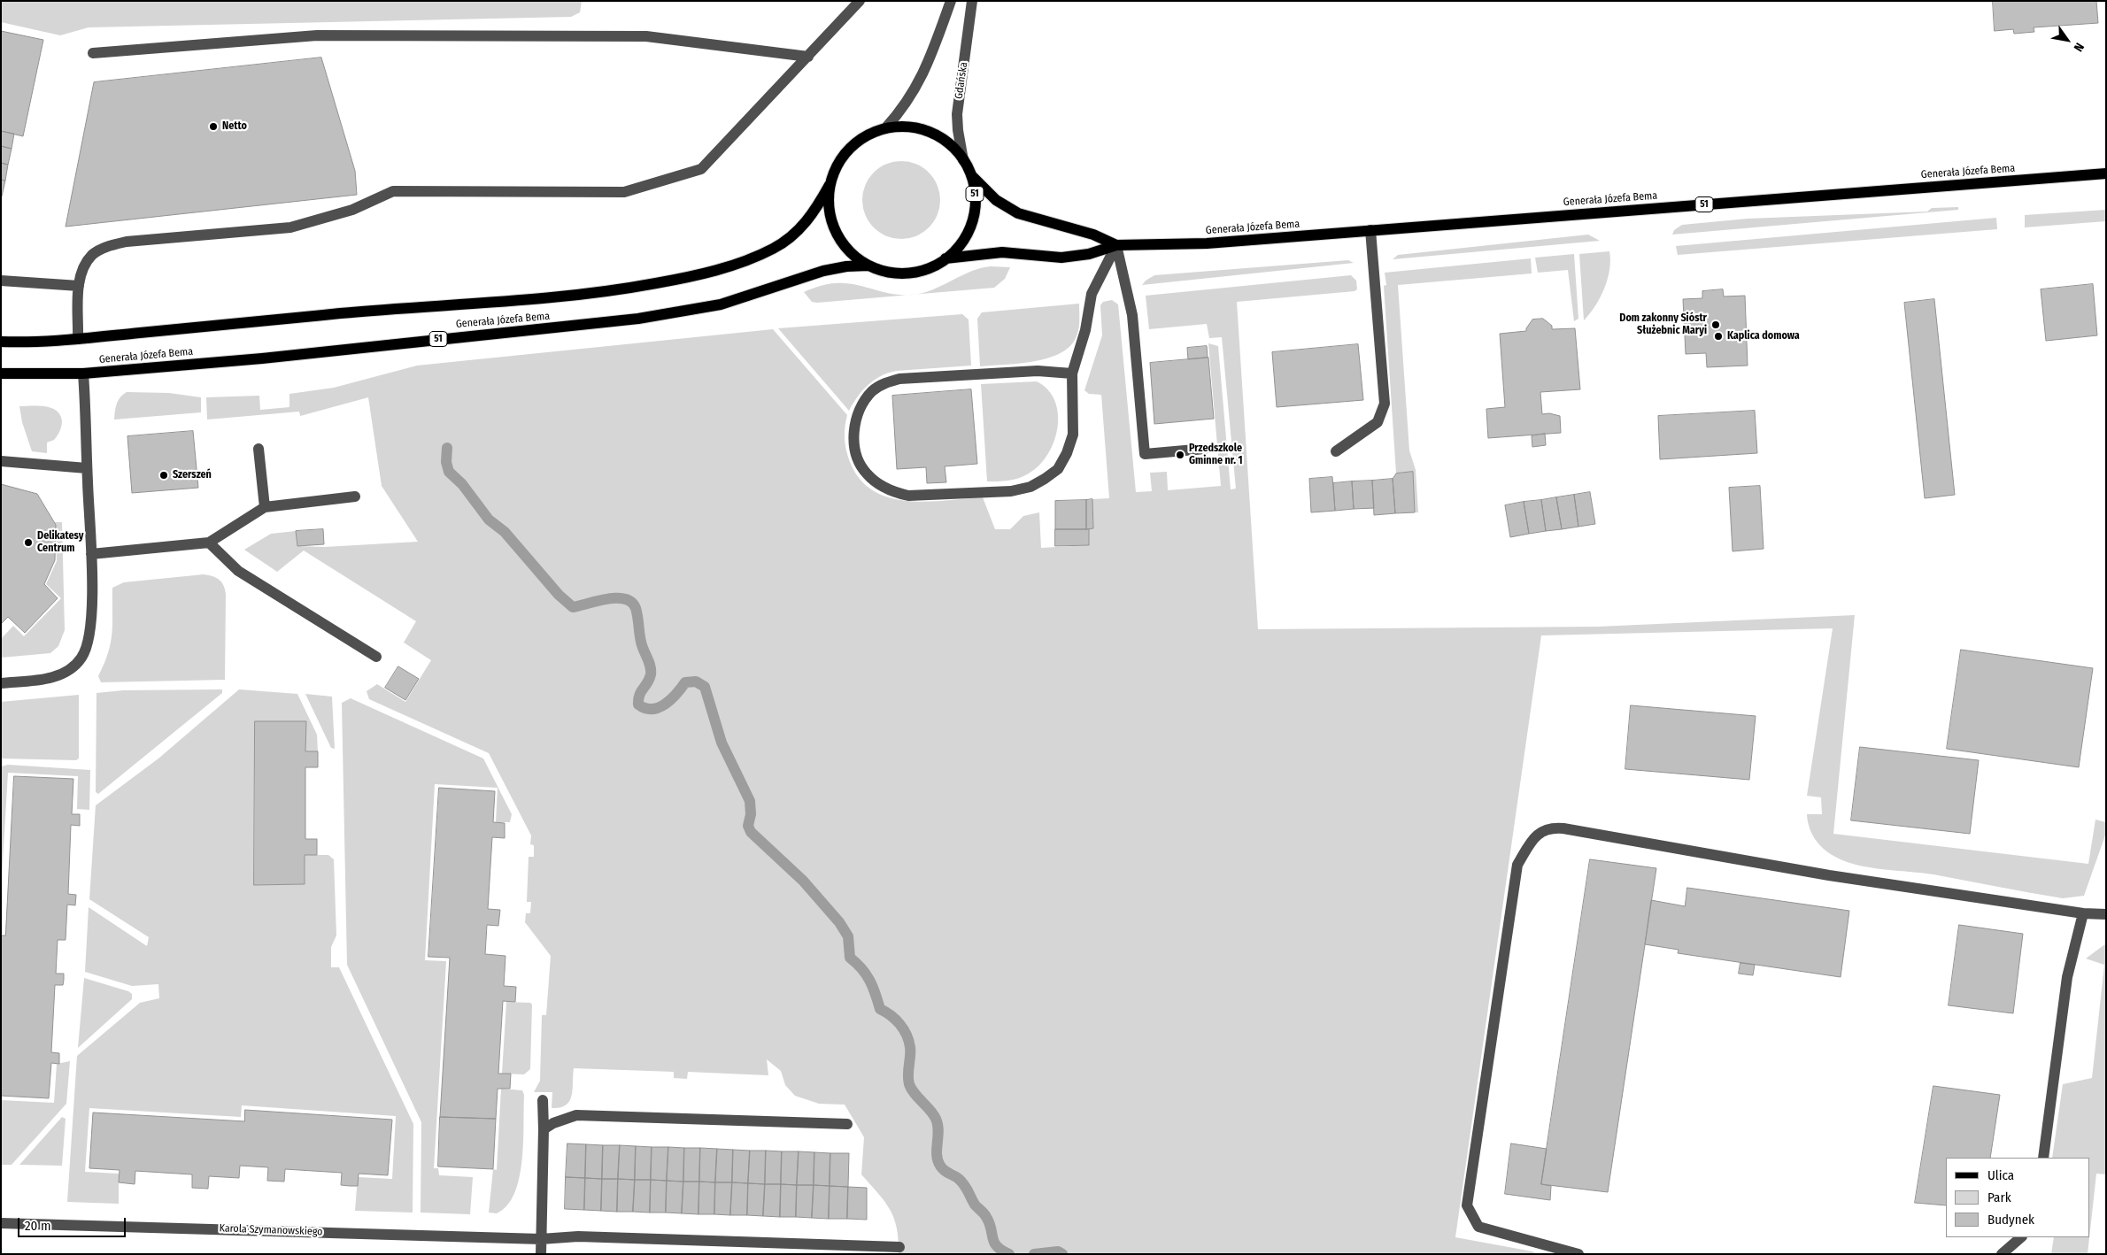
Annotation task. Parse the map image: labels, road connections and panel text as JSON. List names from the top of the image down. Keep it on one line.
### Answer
{"streets":{"main road":["Generała Józefa Bema","51"],"street":["Gdańska","Karola Szymanowskiego"]},"crossings":[["Gdańska","Generała Józefa Bema"],["Gdańska","51"],["Generała Józefa Bema","51"]],"places":["Netto","Dom zakonny Sióstr Służebnic Maryi","Kaplica domowa","Przedszkole Gminne nr. 1","Szerszeń","Delikatesy Centrum"],"legend":["Ulica","Park","Budynek"],"scale_bar":"20 m","north":"bottom right"}
